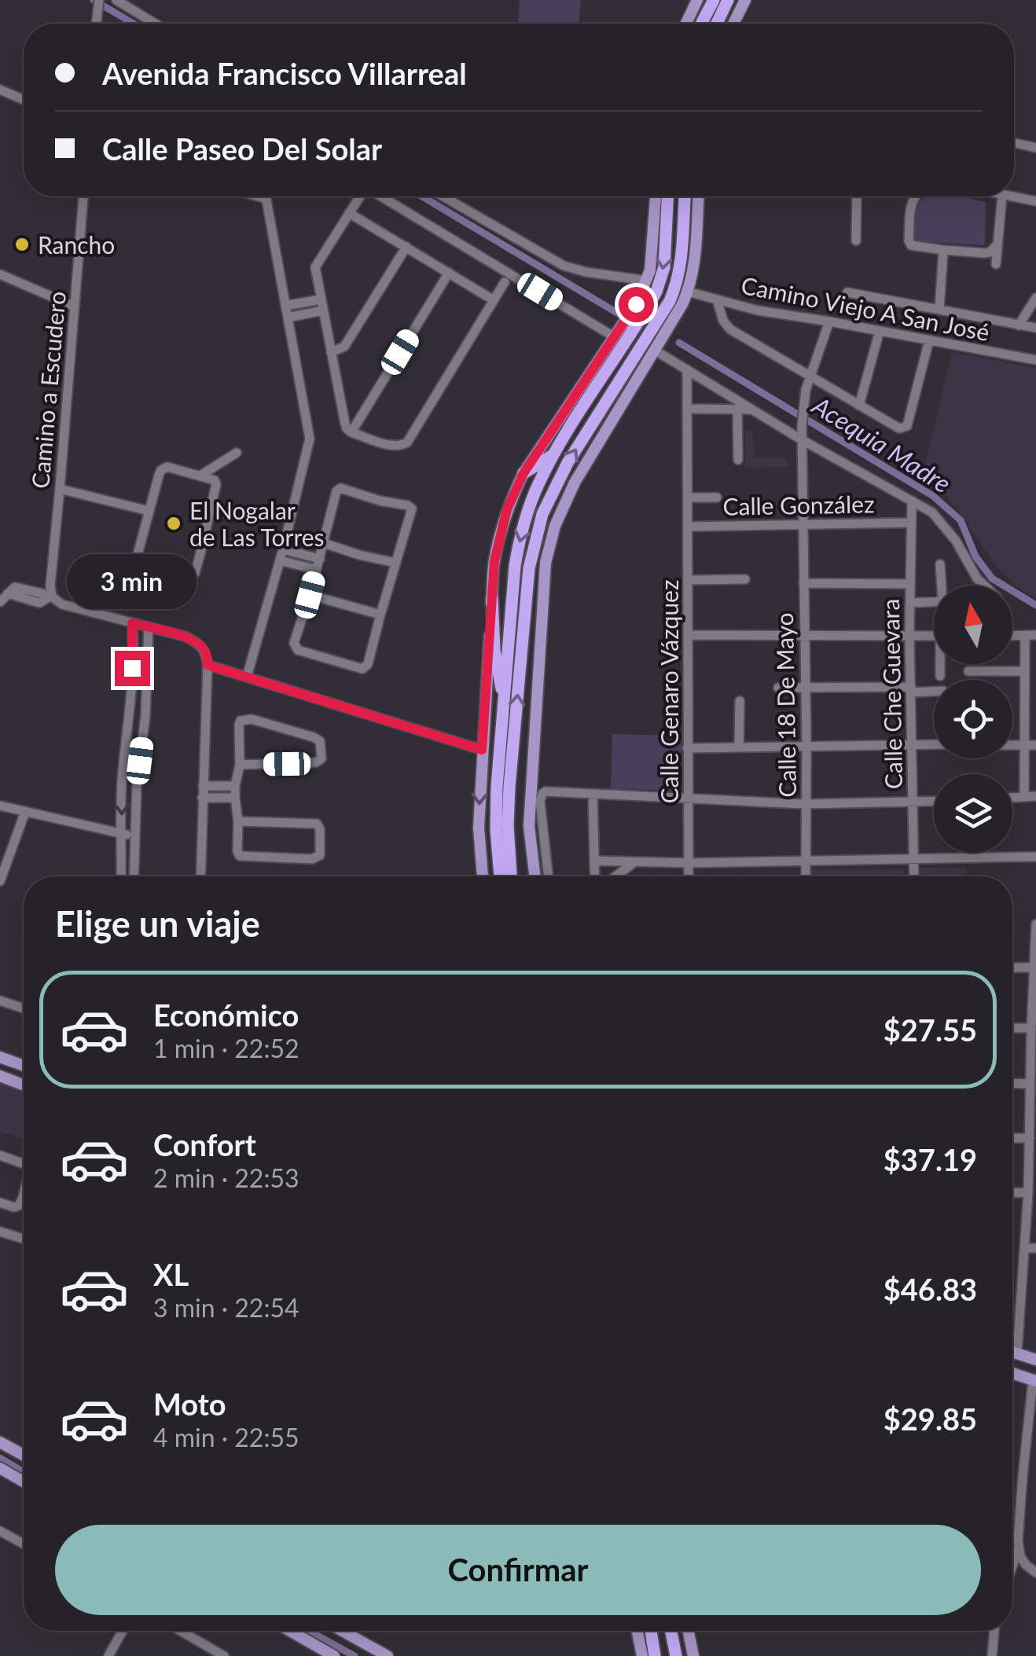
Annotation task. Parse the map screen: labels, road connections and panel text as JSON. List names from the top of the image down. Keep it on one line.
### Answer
{"streets":{"street":["Camino Viejo A San José","Camino a Escudero","Calle González","Calle Genaro Vázquez","Calle Che Guevara","Calle 18 De Mayo"]},"crossings":[["Camino Viejo A San José","Calle 18 De Mayo"],["Calle González","Calle Genaro Vázquez"],["Calle González","Calle Che Guevara"],["Calle González","Calle 18 De Mayo"]],"water":["Acequia Madre"],"places":["Rancho","El Nogalar de Las Torres"],"north":"top","page":{"banner":["Avenida Francisco Villarreal","Calle Paseo Del Solar"],"bubble":"3 min","heading":"Elige un viaje","list":[{"name":"Económico","note":"1 min · 22:52","value":"$27.55"},{"name":"Confort","note":"2 min · 22:53","value":"$37.19"},{"name":"XL","note":"3 min · 22:54","value":"$46.83"},{"name":"Moto","note":"4 min · 22:55","value":"$29.85"}],"buttons":"Confirmar"}}
